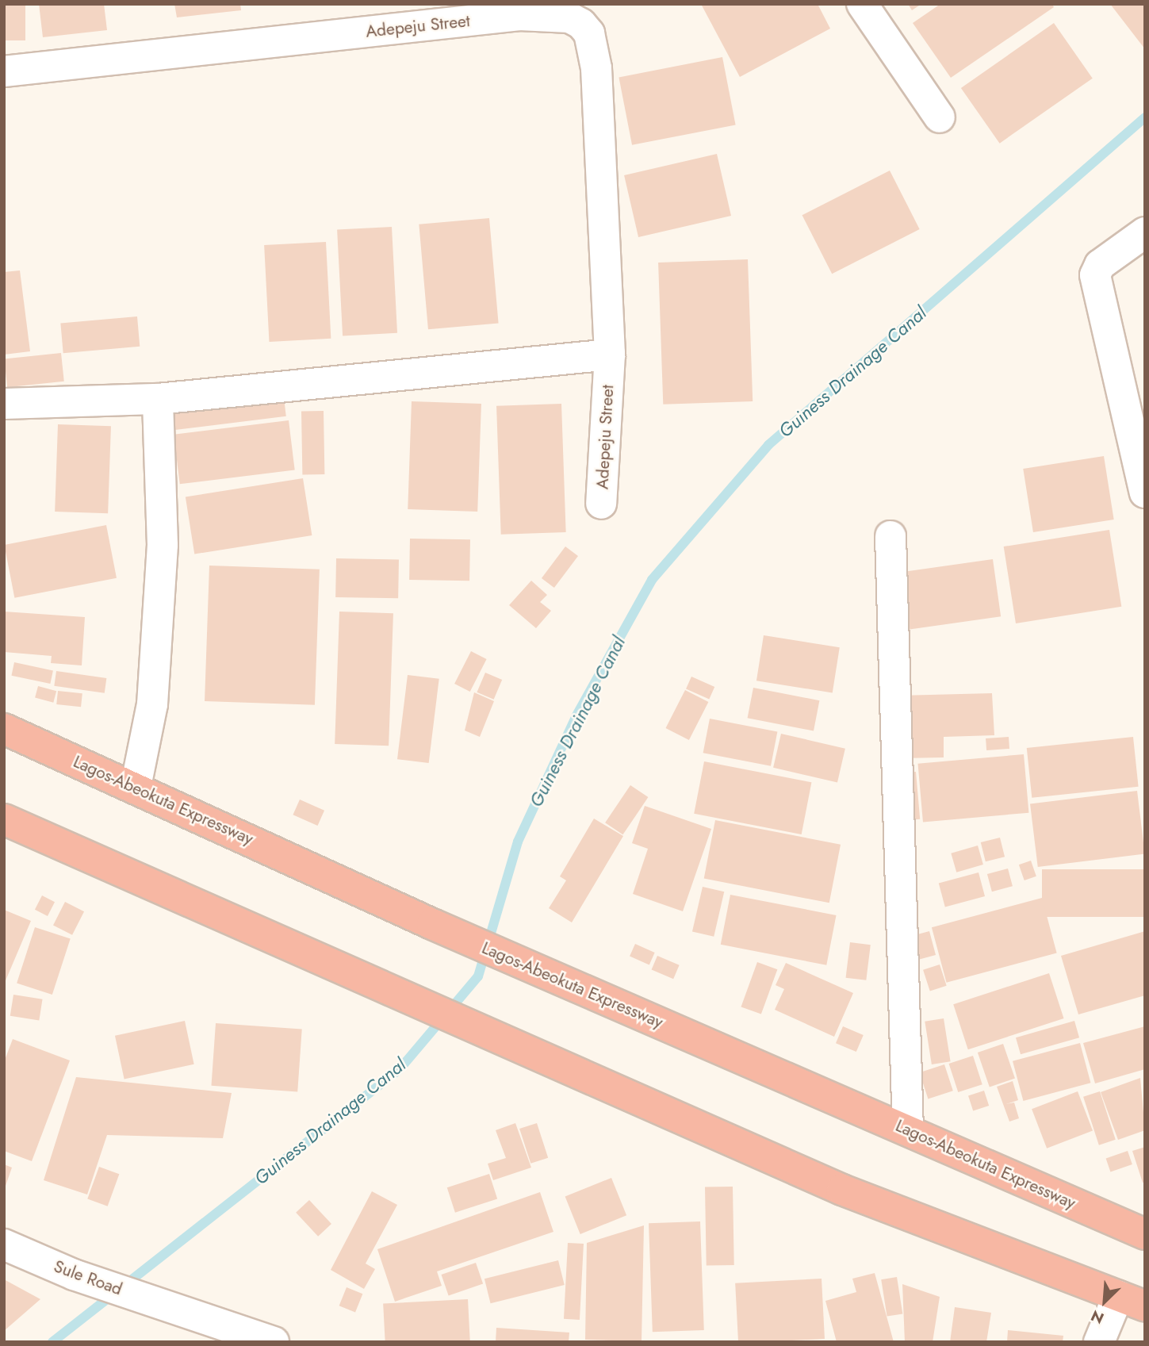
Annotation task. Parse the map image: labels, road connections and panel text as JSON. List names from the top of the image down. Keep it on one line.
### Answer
{"streets":{"highway":["Lagos-Abeokuta Expressway"],"street":["Adepeju Street","Sule Road"]},"water":["Guiness Drainage Canal"],"north":"bottom left"}
